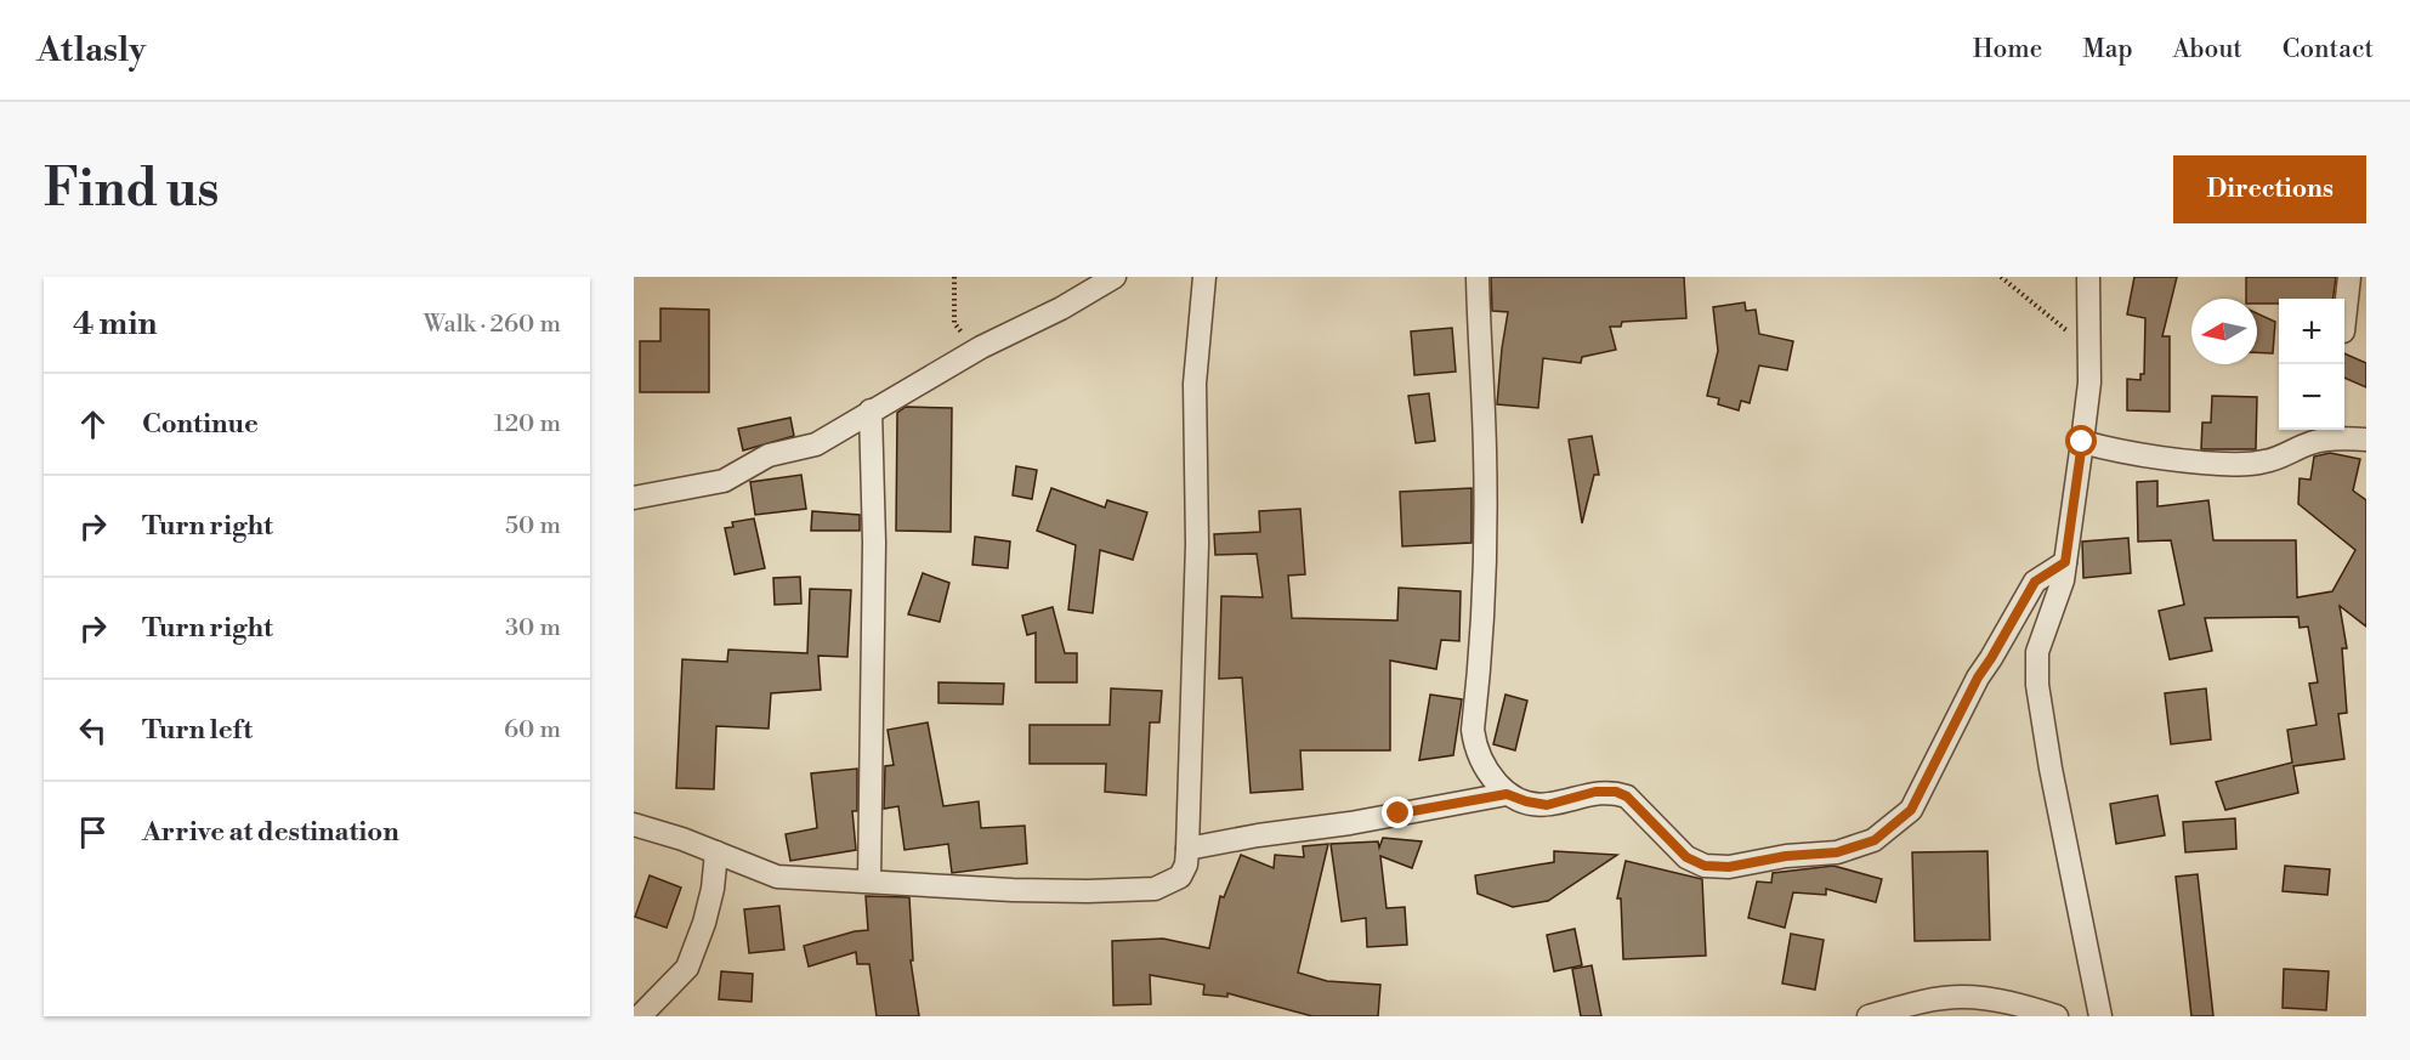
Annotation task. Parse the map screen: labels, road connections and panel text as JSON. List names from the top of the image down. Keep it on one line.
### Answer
{"north":"left","page":{"header":"Atlasly","nav":["Home","Map","About","Contact"],"buttons":"Directions","title":"Find us","heading":["4 min","Walk · 260 m"],"map_buttons":["+","−"],"list":[["Continue","120 m"],["Turn right","50 m"],["Turn right","30 m"],["Turn left","60 m"],"Arrive at destination"]}}
